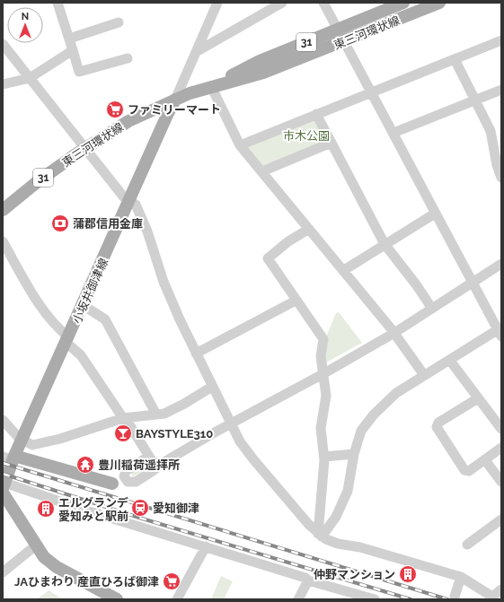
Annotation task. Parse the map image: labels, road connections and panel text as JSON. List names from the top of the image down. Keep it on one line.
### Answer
{"streets":{"main road":["東三河環状線","31","小坂井御津線"]},"crossings":[["東三河環状線","小坂井御津線"]],"parks":["市木公園"],"places":{"supermarket":["ファミリーマート","JAひまわり 産直ひろば御津"],"bank":["蒲郡信用金庫"],"bar":["BAYSTYLE310"],"temple":["豊川稲荷遥拝所"],"station":["愛知御津"],"building":["エルグランデ 愛知みと駅前","仲野マンション"]},"north":"top"}
